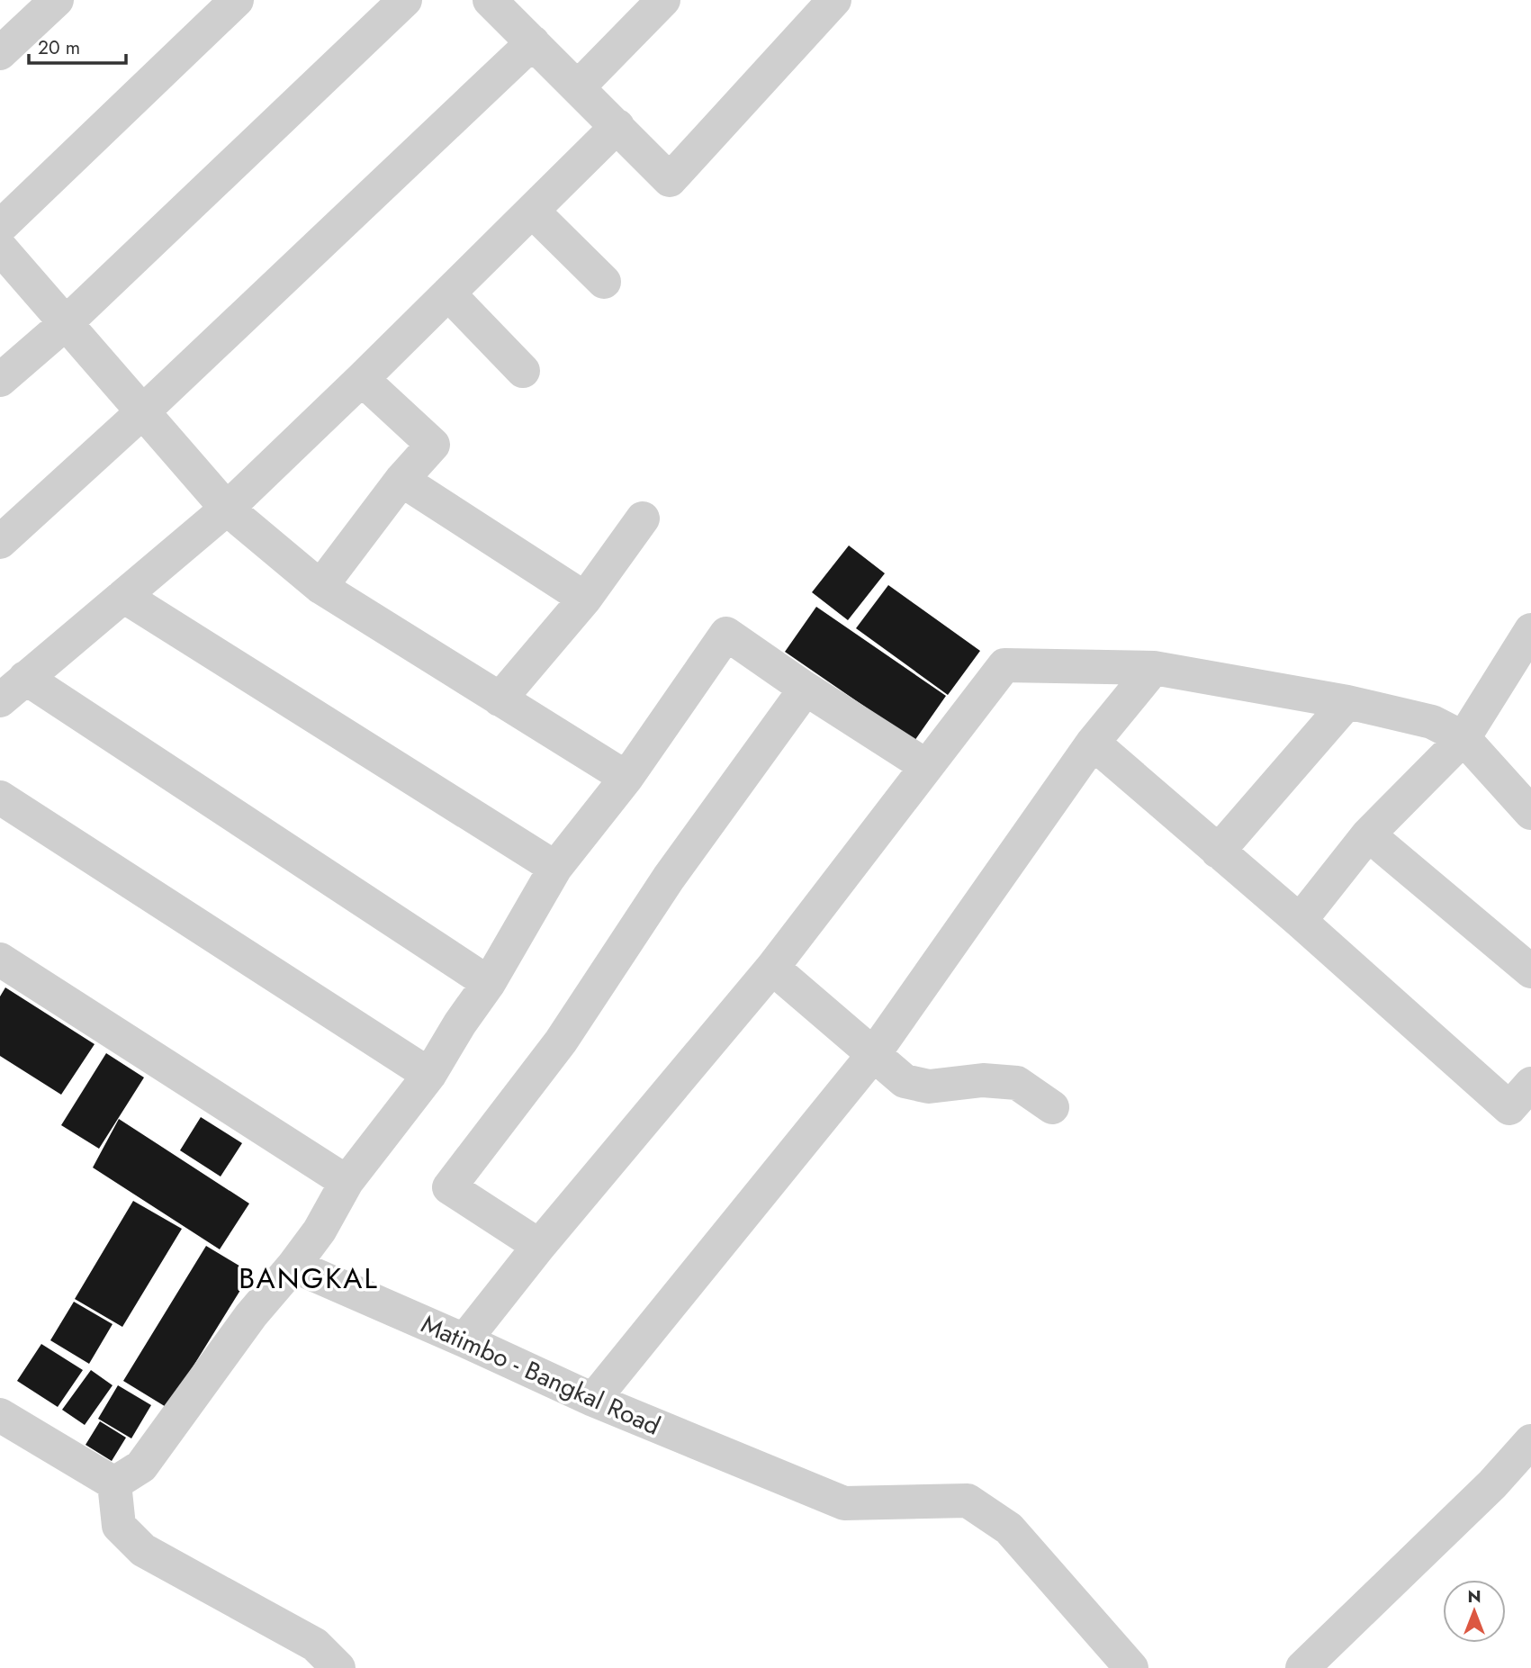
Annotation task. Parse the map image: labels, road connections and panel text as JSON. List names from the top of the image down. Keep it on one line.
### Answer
{"streets":{"street":["Matimbo - Bangkal Road"]},"districts":["BANGKAL"],"scale_bar":"20 m","north":"top"}
